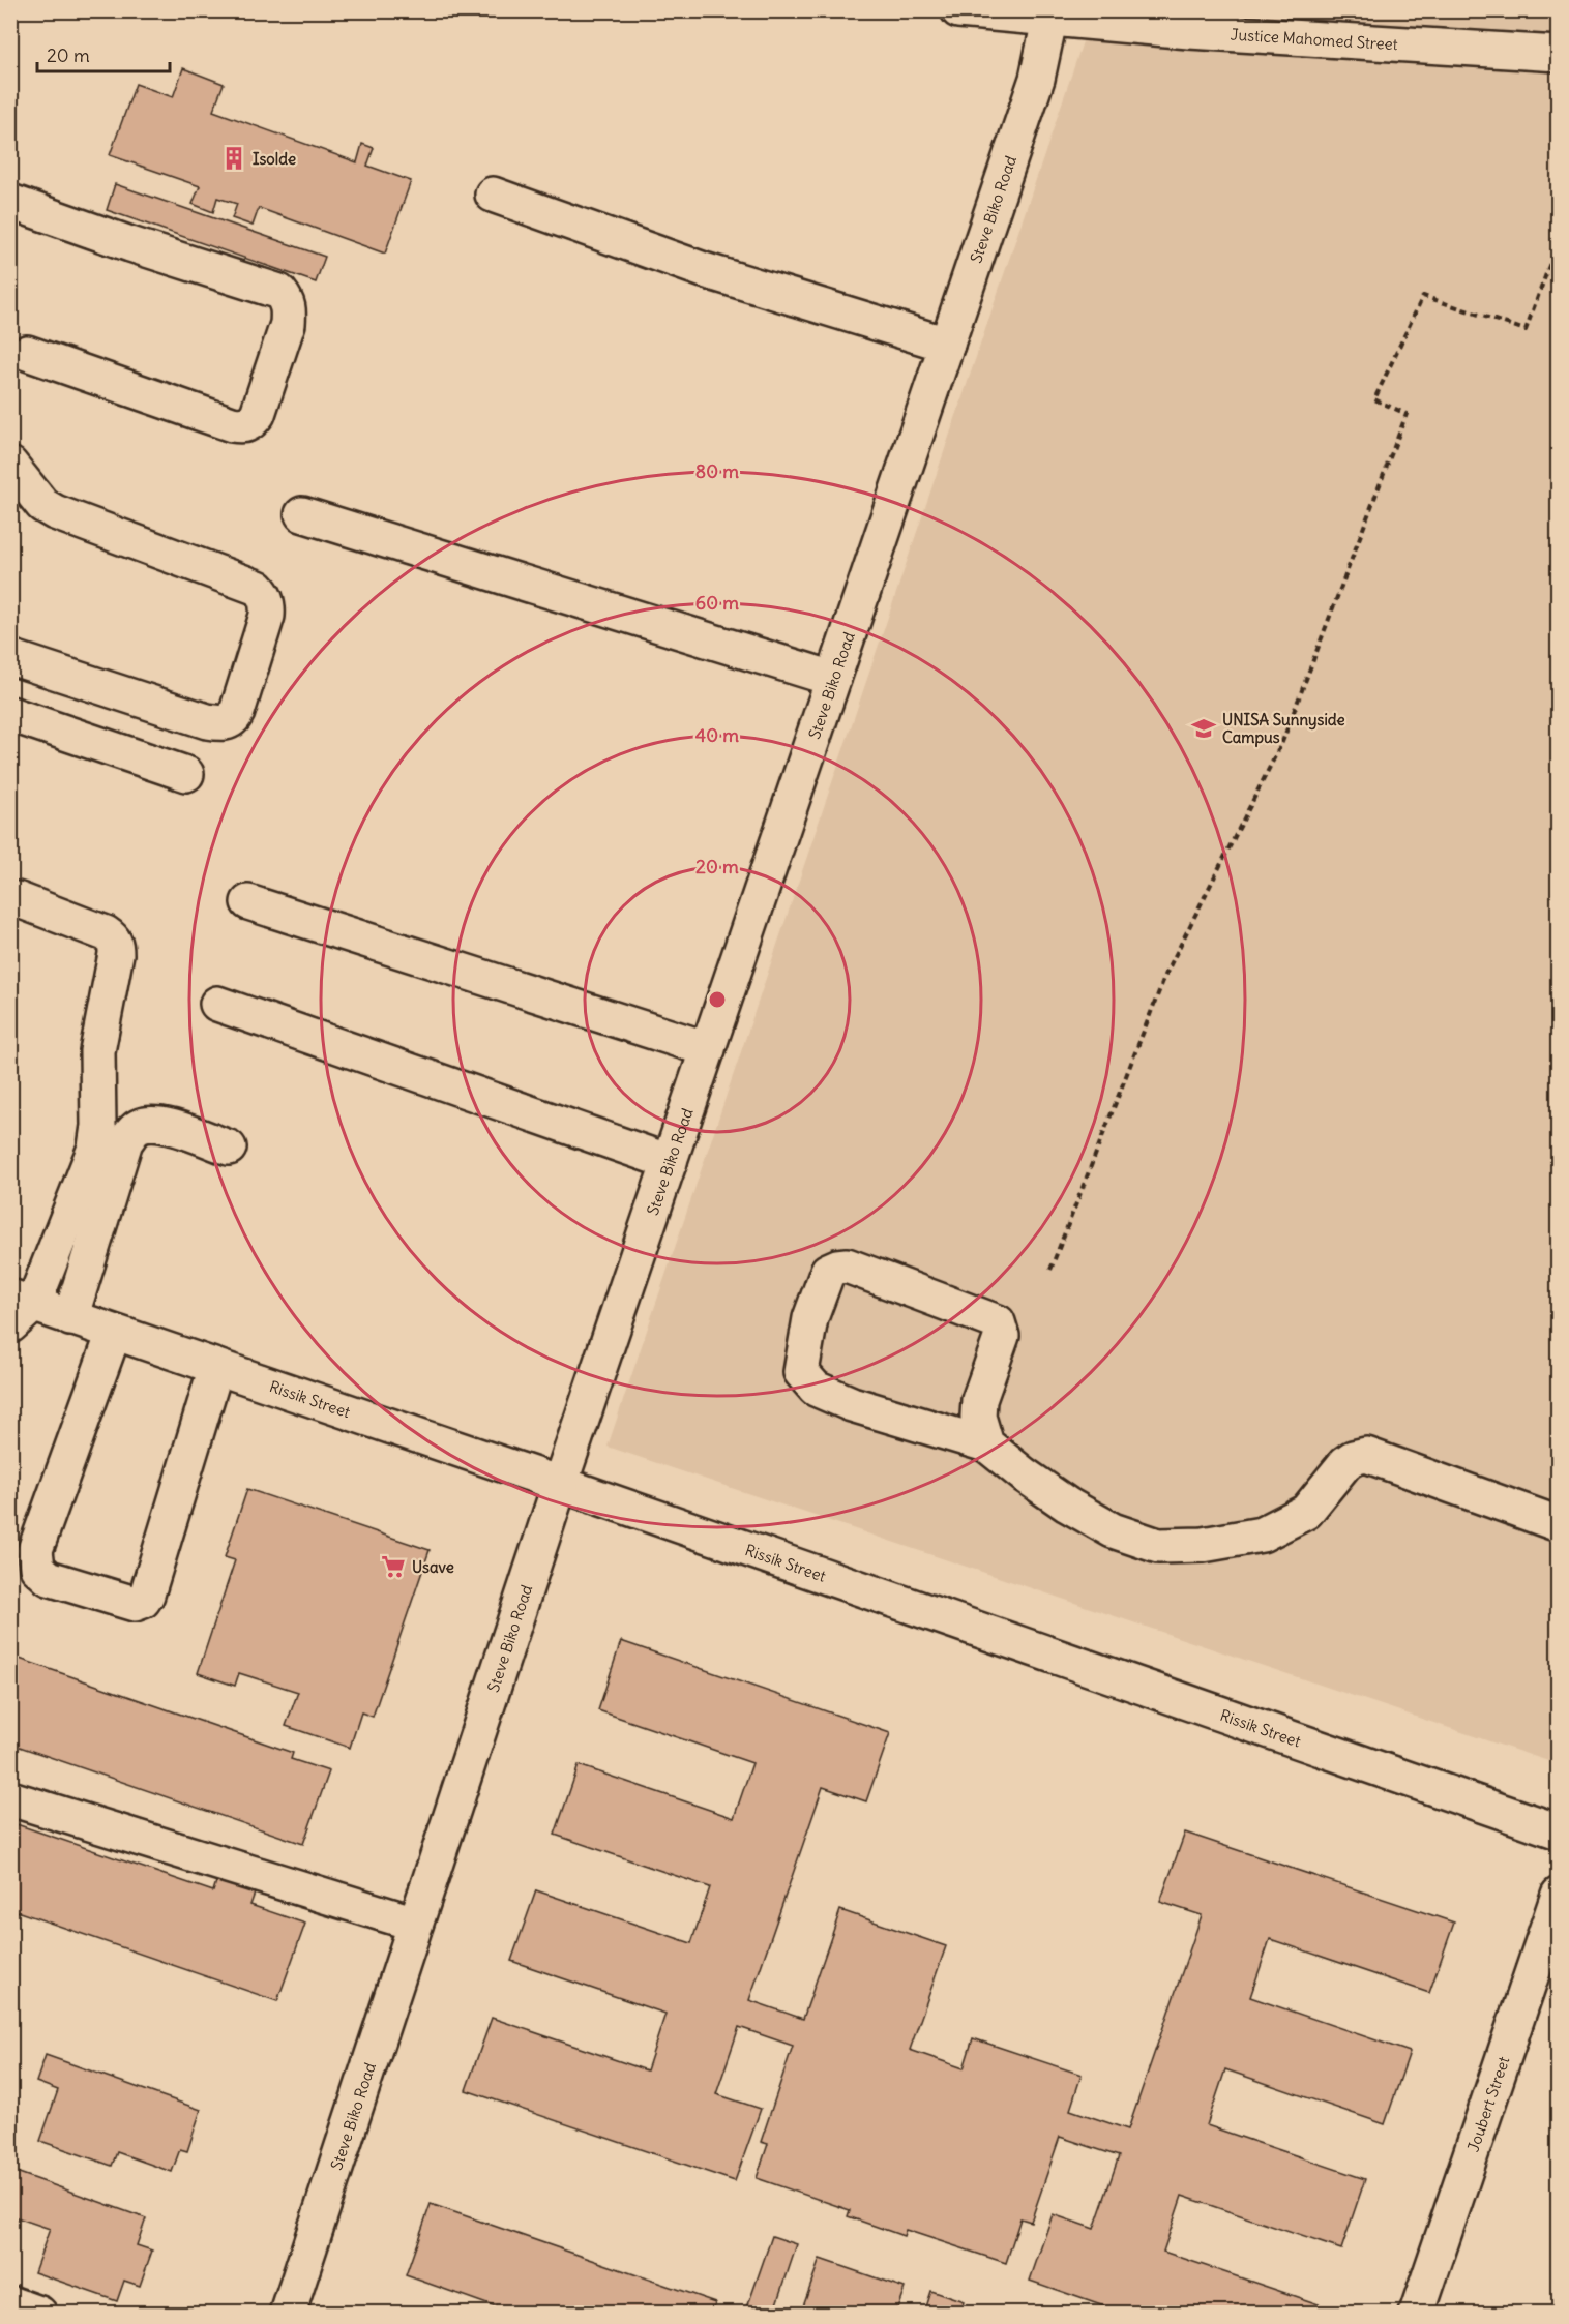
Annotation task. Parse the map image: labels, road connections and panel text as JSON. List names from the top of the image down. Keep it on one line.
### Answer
{"streets":{"street":["Justice Mahomed Street","Steve Biko Road","Rissik Street","Joubert Street"]},"crossings":[["Justice Mahomed Street","Steve Biko Road"],["Steve Biko Road","Rissik Street"]],"places":{"building":["Isolde"],"school or university":["UNISA Sunnyside Campus"],"supermarket":["Usave"]},"scale_bar":"20 m","rings":["80 m","60 m","40 m","20 m"]}
